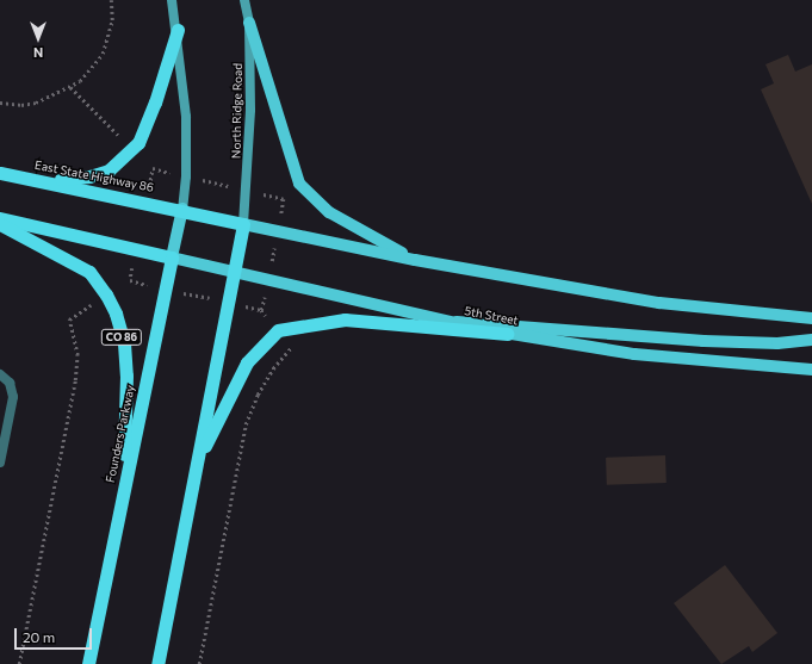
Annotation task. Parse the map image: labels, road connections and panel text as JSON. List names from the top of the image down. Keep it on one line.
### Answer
{"streets":{"highway":["East State Highway 86","CO 86","Founders Parkway"],"main road":["North Ridge Road","5th Street"]},"crossings":[["East State Highway 86","Founders Parkway"],["5th Street","Founders Parkway"],["CO 86","Founders Parkway"]],"scale_bar":"20 m","north":"bottom"}
